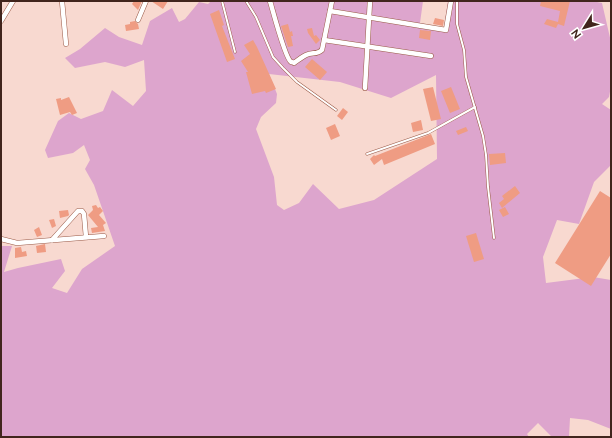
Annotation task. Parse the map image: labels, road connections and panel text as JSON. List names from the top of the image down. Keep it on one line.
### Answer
{"north":"bottom left"}
